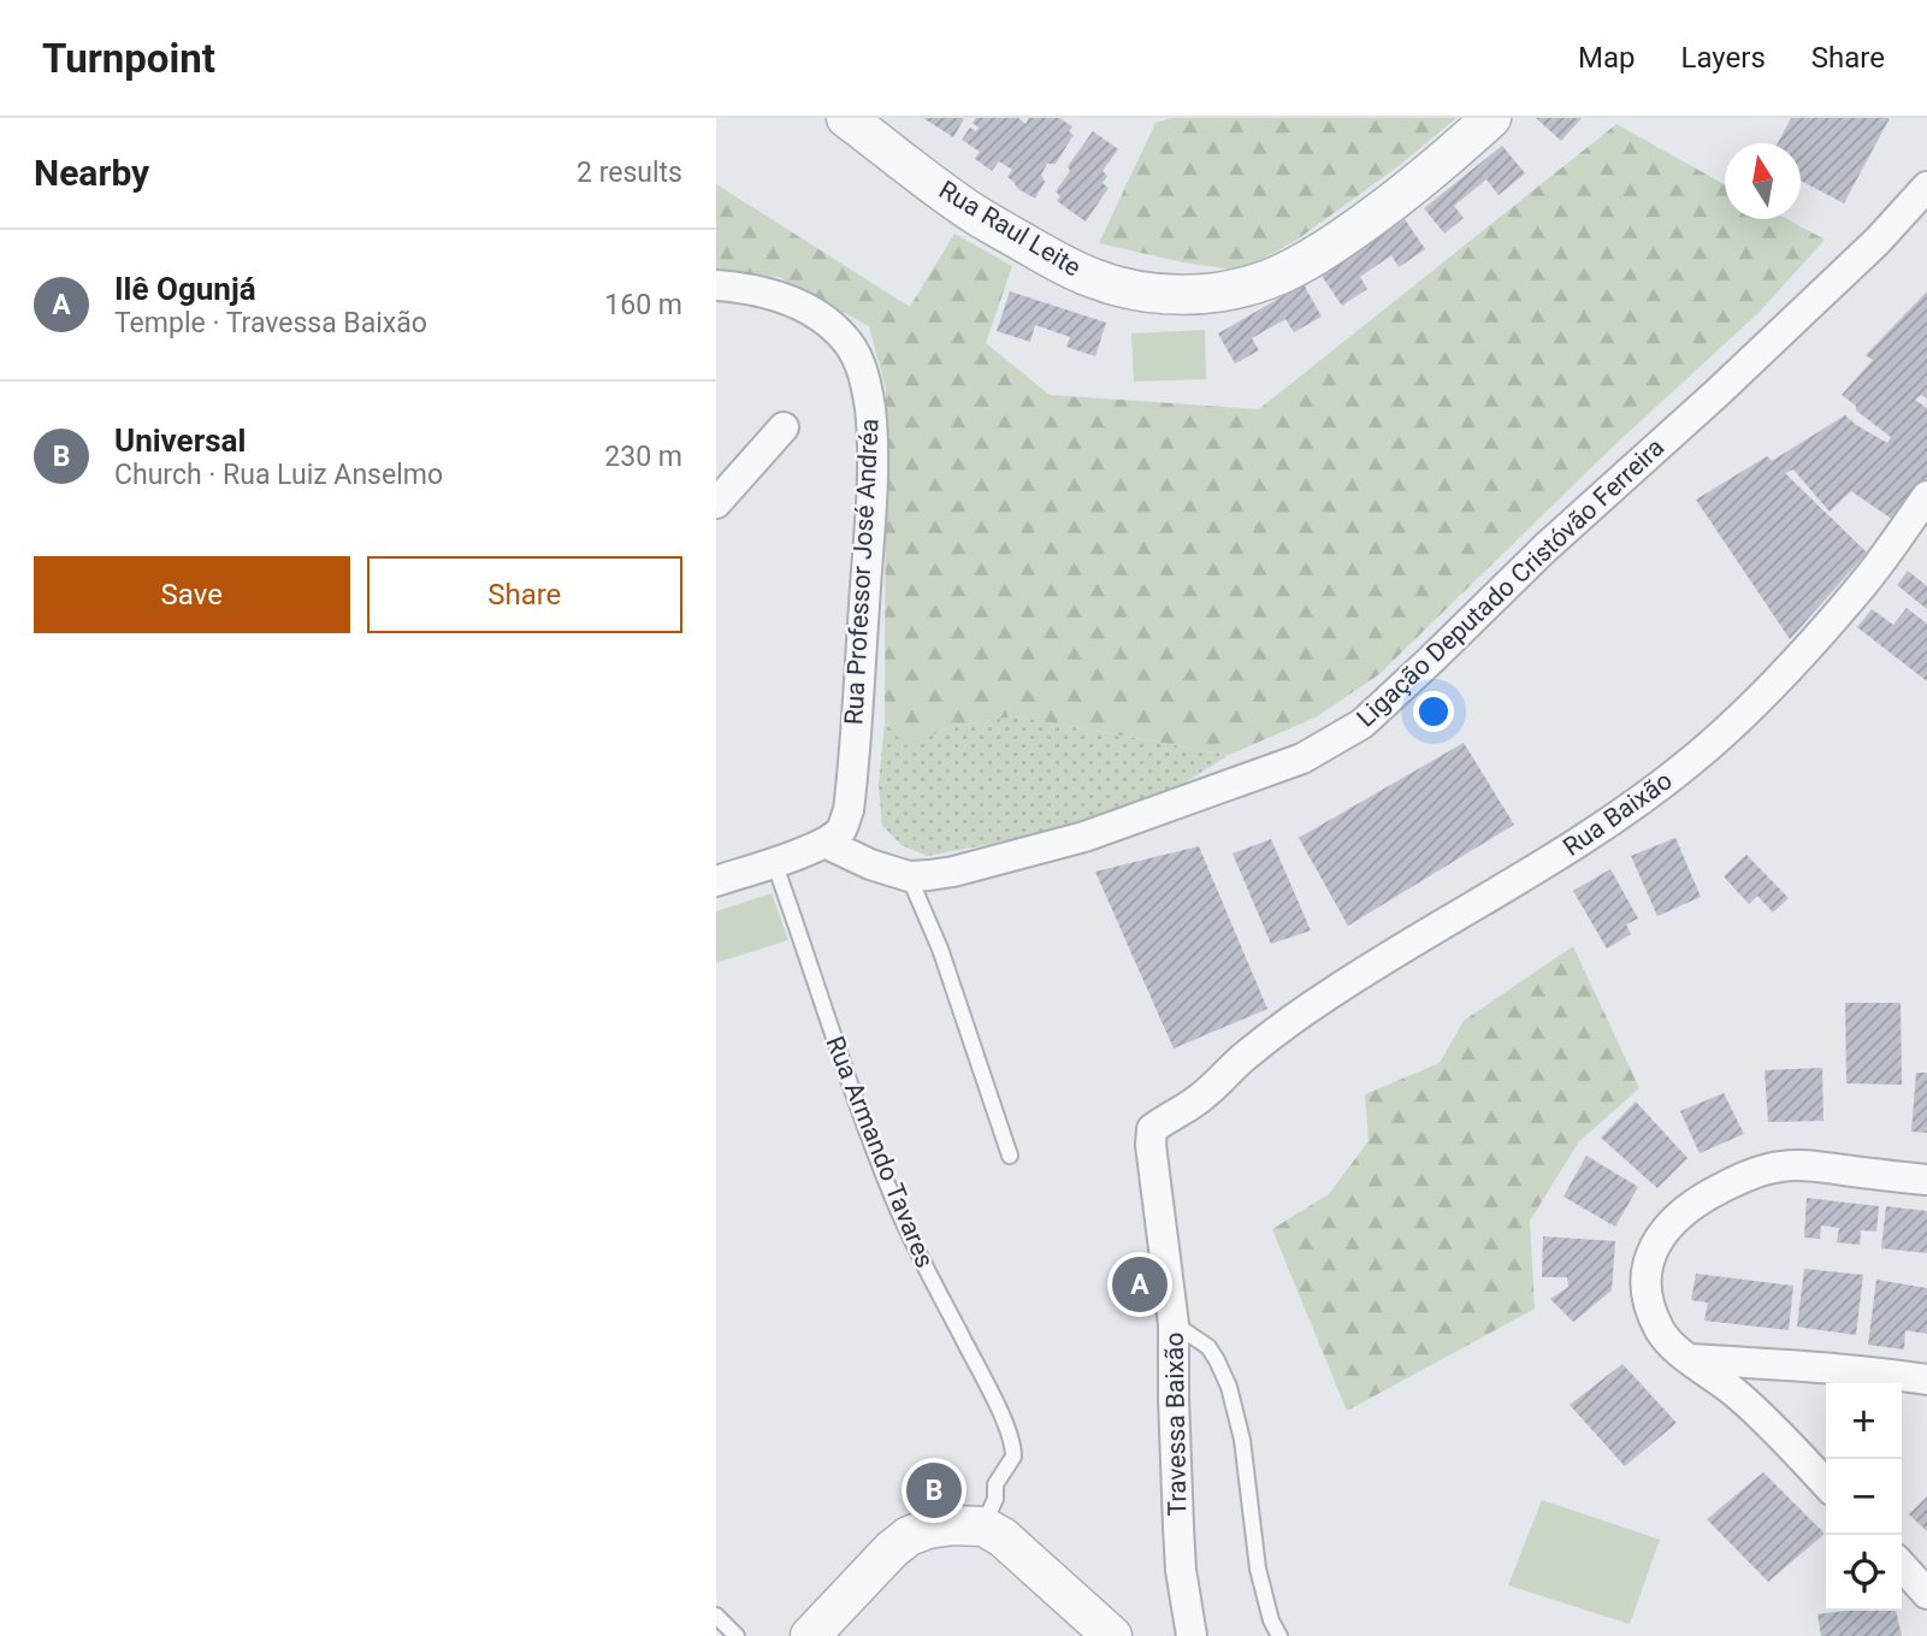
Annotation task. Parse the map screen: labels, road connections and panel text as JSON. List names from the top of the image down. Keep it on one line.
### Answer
{"streets":{"street":["Rua Raul Leite","Rua Professor José Andréa","Ligação Deputado Cristóvão Ferreira","Rua Baixão","Travessa Baixão"],"lane":["Rua Armando Tavares"]},"crossings":[["Rua Professor José Andréa","Ligação Deputado Cristóvão Ferreira"],["Rua Baixão","Travessa Baixão"]],"north":"top","page":{"header":"Turnpoint","nav":["Map","Layers","Share"],"heading":["Nearby","2 results"],"list":[{"mark":"A","name":"Ilê Ogunjá","note":"Temple · Travessa Baixão","value":"160 m"},{"mark":"B","name":"Universal","note":"Church · Rua Luiz Anselmo","value":"230 m"}],"buttons":["Save","Share"],"pins":["A","B"],"map_buttons":["+","−"]}}
